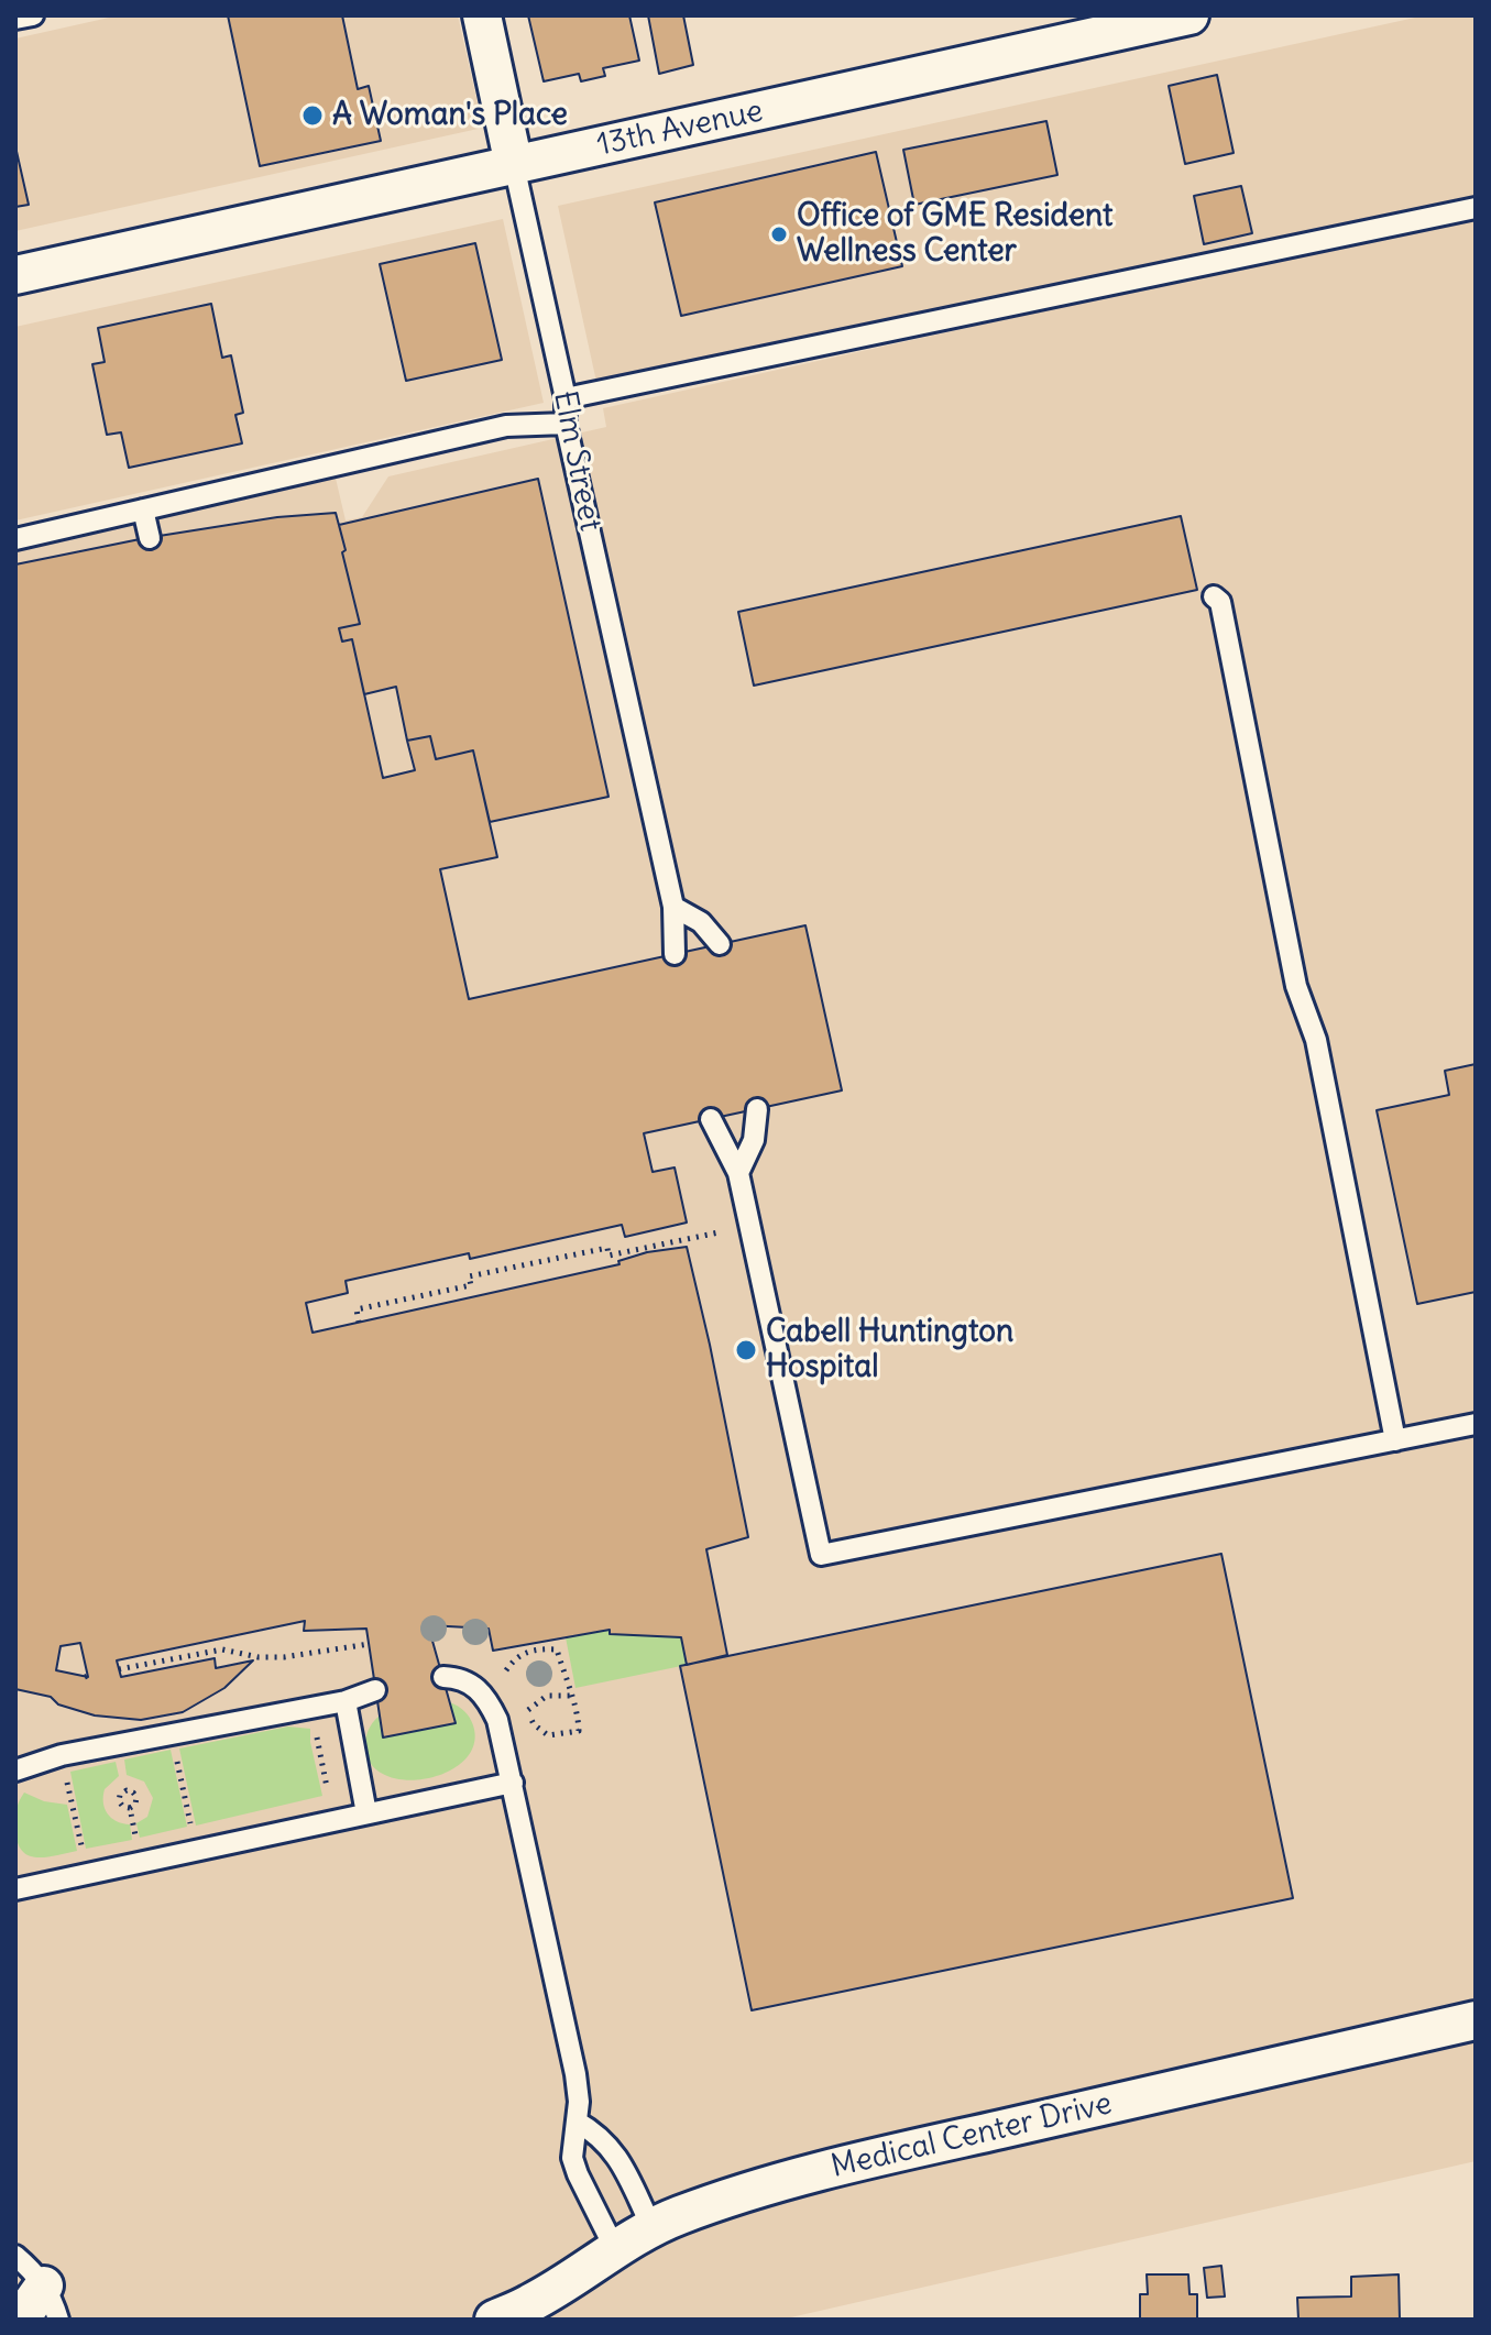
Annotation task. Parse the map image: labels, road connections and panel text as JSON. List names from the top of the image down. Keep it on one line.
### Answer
{"streets":{"street":["13th Avenue","Elm Street","Medical Center Drive"]},"crossings":[["13th Avenue","Elm Street"]],"places":["A Woman's Place","Office of GME Resident Wellness Center","Cabell Huntington Hospital"]}
